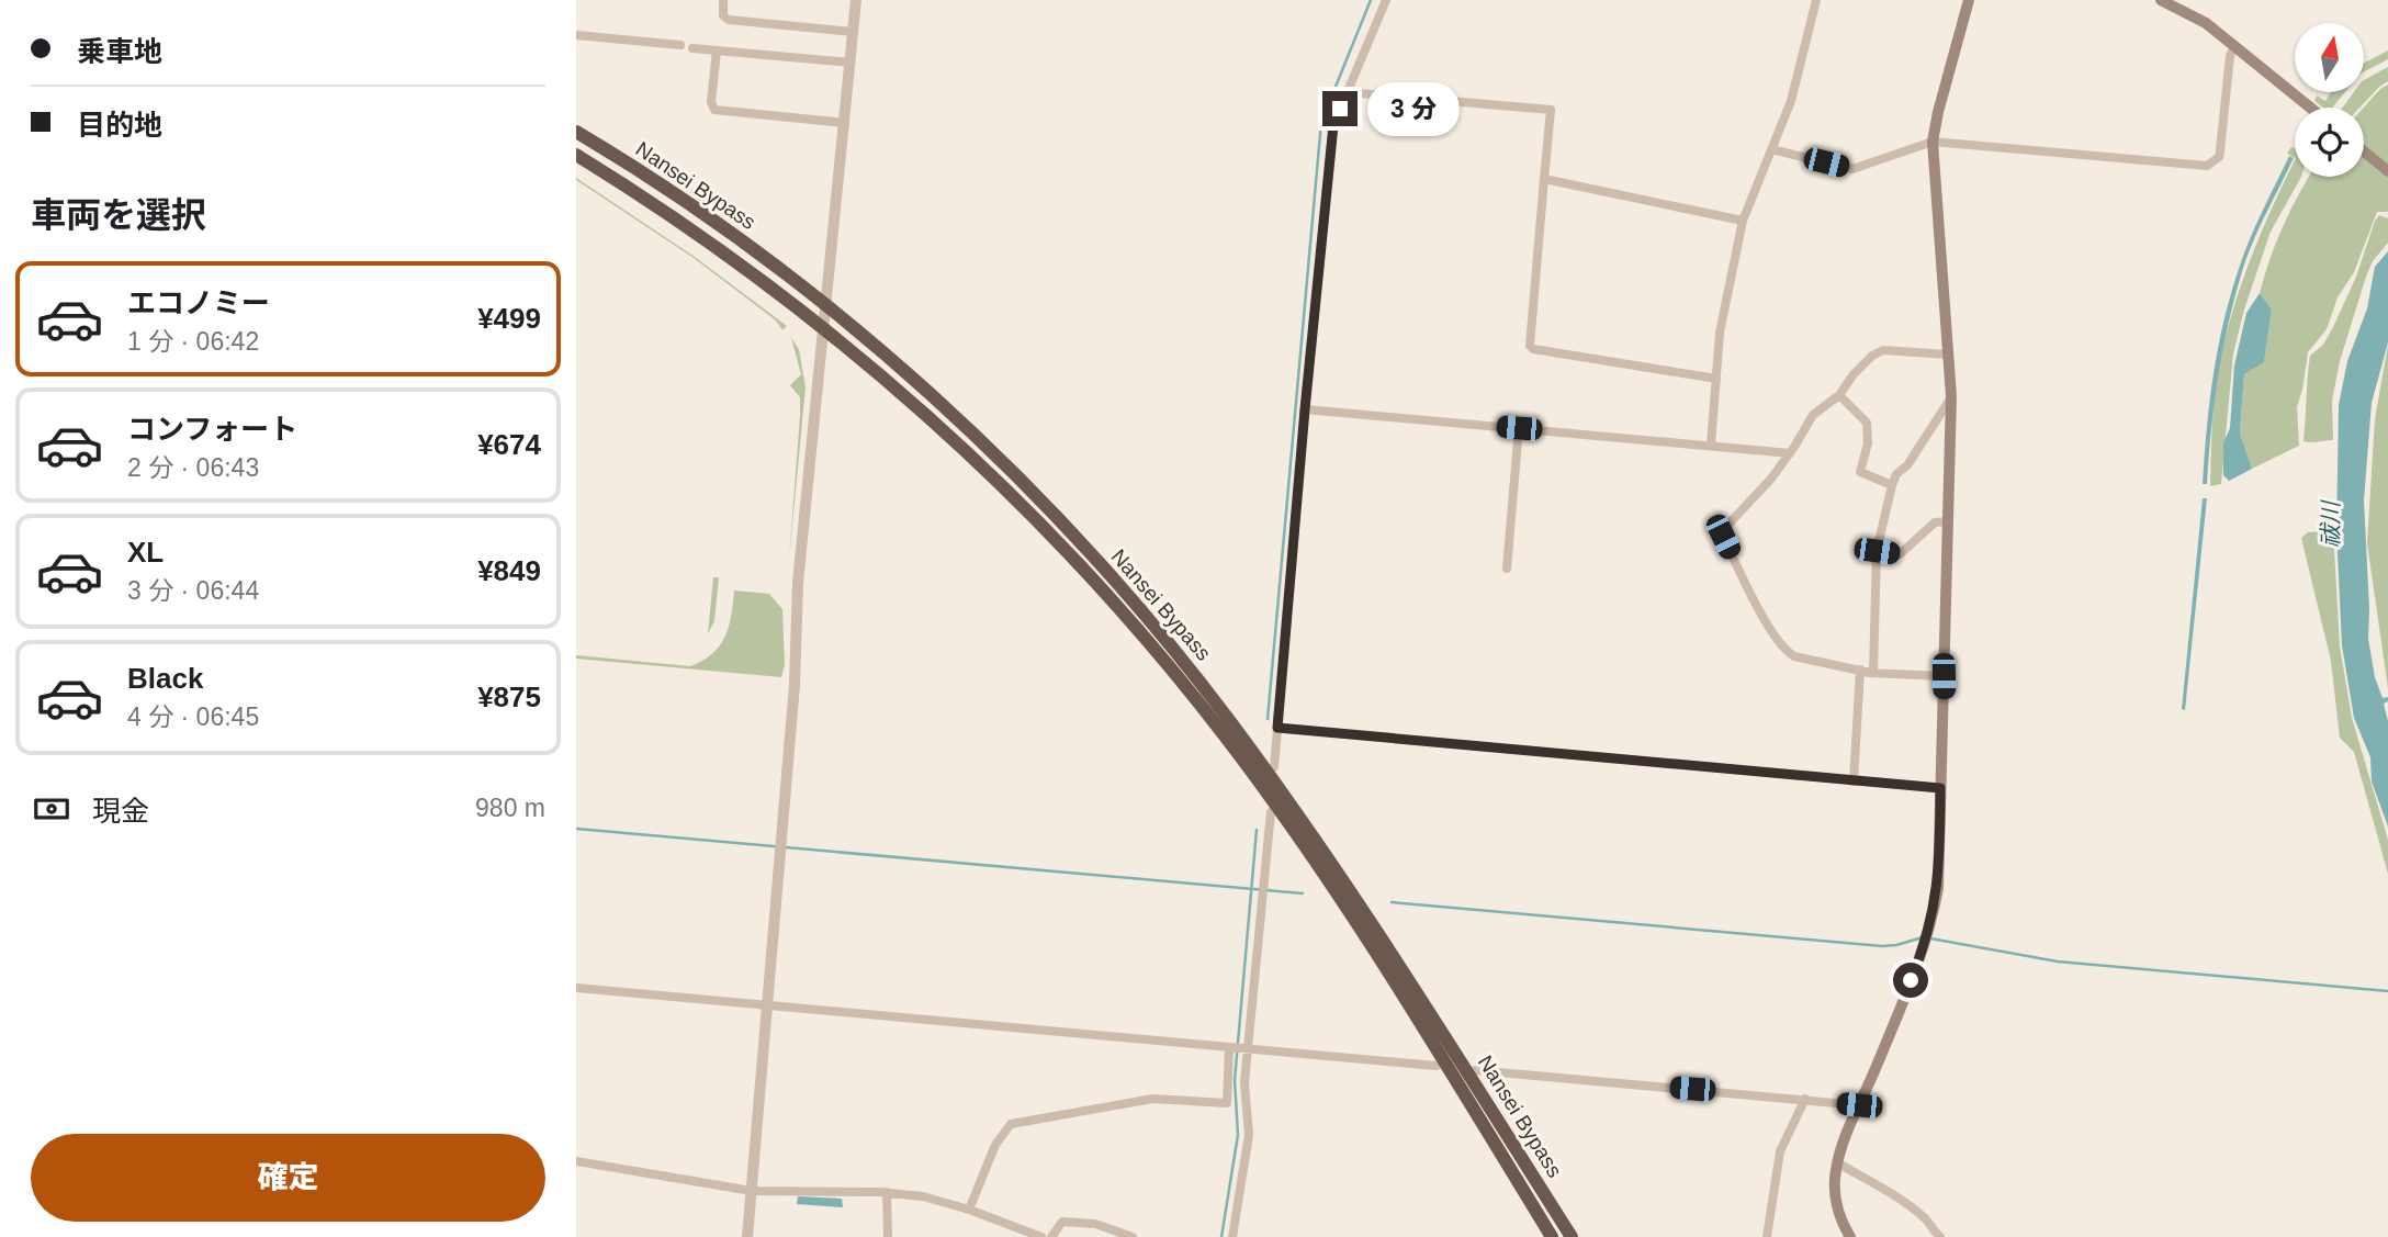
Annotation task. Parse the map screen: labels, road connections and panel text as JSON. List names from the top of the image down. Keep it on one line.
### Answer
{"streets":{"highway":["Nansei Bypass"]},"water":["祓川"],"north":"top","page":{"banner":["乗車地","目的地"],"bubble":"3 分","heading":"車両を選択","list":[{"name":"エコノミー","note":"1 分 · 06:42","value":"¥499"},{"name":"コンフォート","note":"2 分 · 06:43","value":"¥674"},{"name":"XL","note":"3 分 · 06:44","value":"¥849"},{"name":"Black","note":"4 分 · 06:45","value":"¥875"}],"pay":["現金","980 m"],"buttons":"確定"}}
